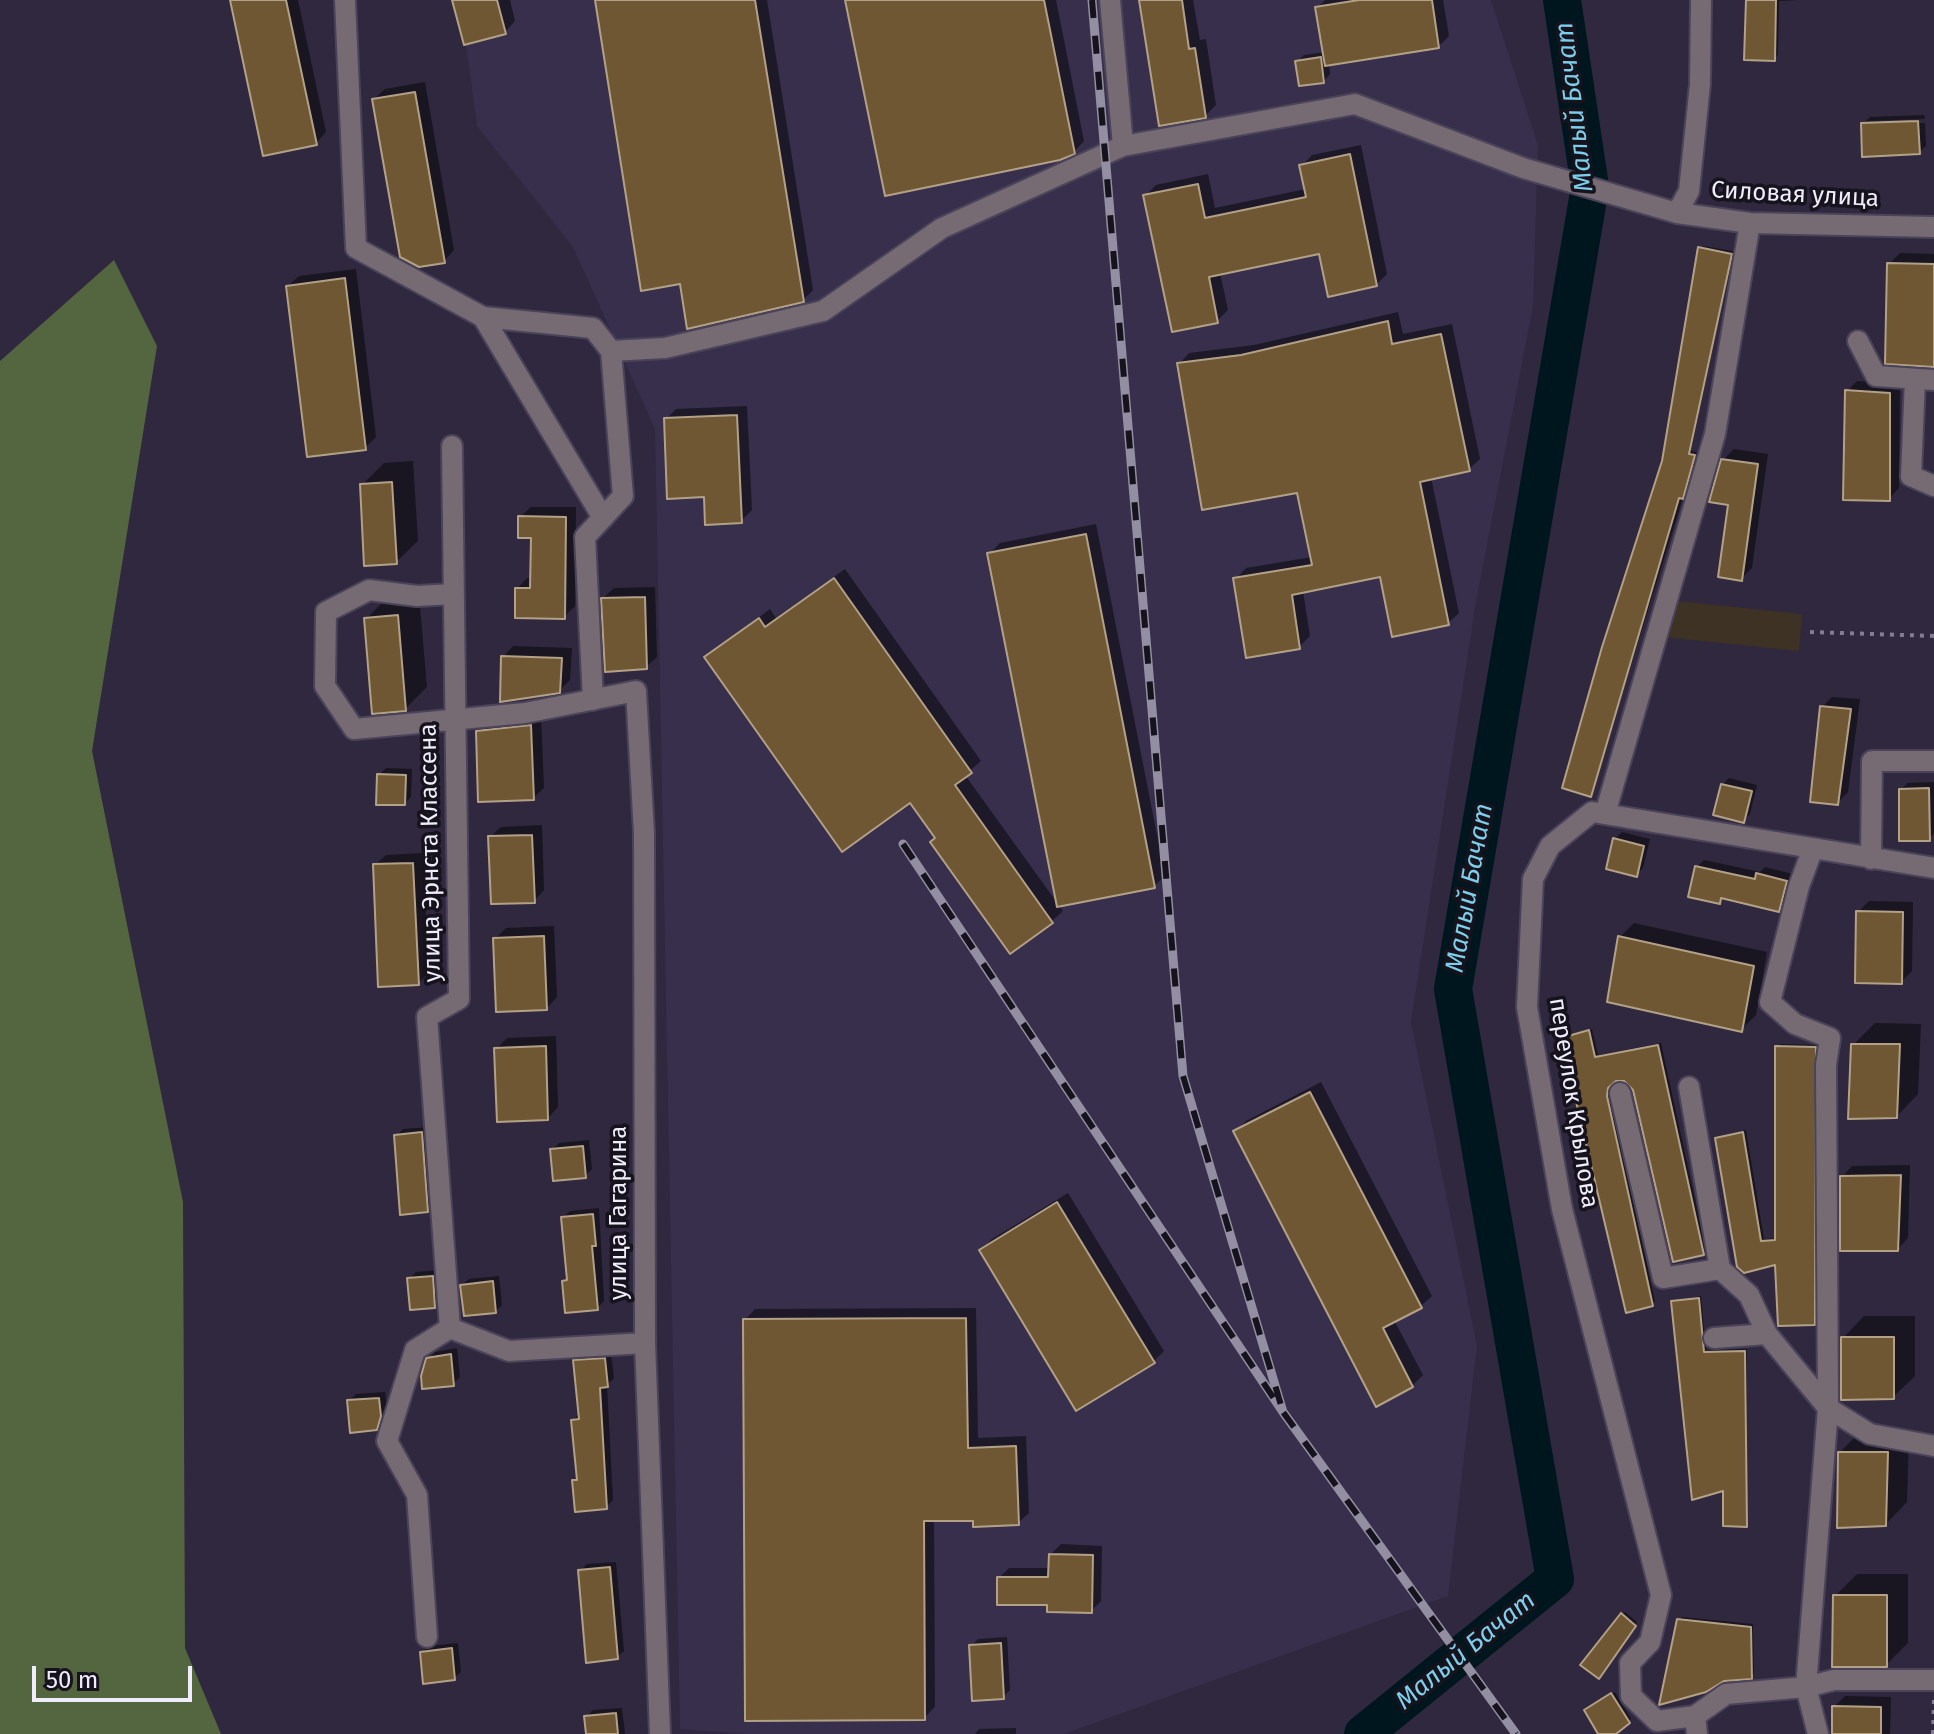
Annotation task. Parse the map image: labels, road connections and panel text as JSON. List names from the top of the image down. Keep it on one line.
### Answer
{"streets":{"street":["Силовая улица","улица Эрнста Классена","переулок Крылова","улица Гагарина"]},"water":["Малый Бачат"],"scale_bar":"50 m"}
